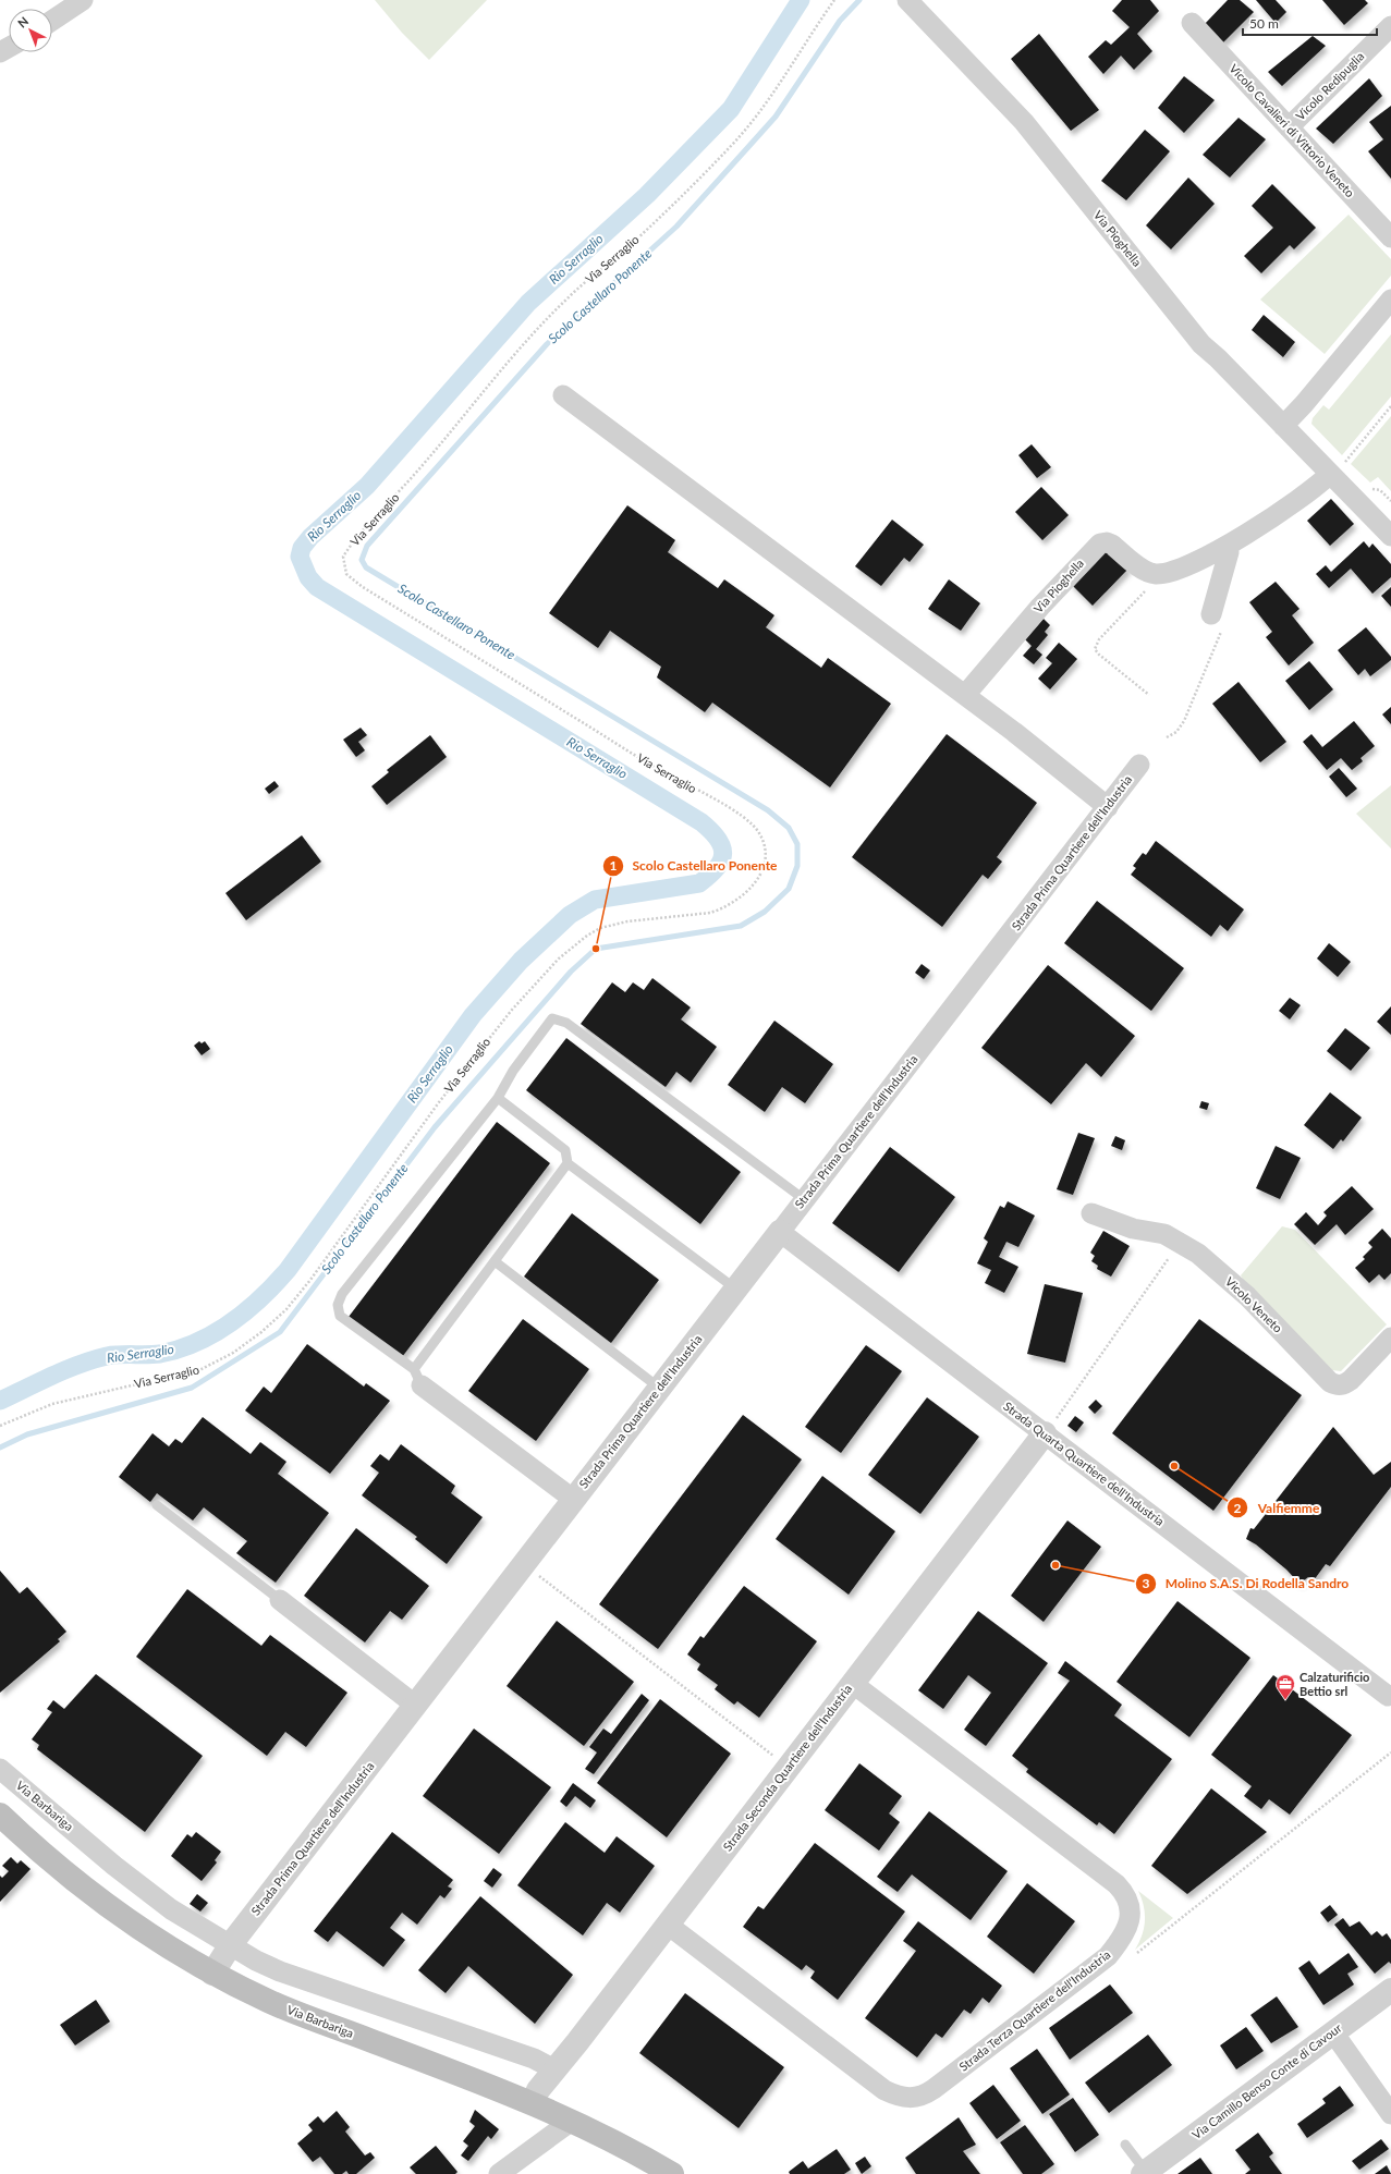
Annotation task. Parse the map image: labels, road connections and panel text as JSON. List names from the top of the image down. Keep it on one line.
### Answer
{"streets":{"main road":["Via Barbariga"],"street":["Vicolo Redipuglia","Vicolo Cavalieri di Vittorio Veneto","Via Pioghella","Strada Prima Quartiere dell'Industria","Vicolo Veneto","Strada Quarta Quartiere dell'Industria","Strada Seconda Quartiere dell'Industria","Strada Terza Quartiere dell'Industria","Via Camillo Benso Conte di Cavour"],"path":["Via Serraglio"]},"crossings":[["Vicolo Redipuglia","Vicolo Cavalieri di Vittorio Veneto"],["Strada Prima Quartiere dell'Industria","Strada Quarta Quartiere dell'Industria"],["Strada Prima Quartiere dell'Industria","Via Barbariga"],["Strada Quarta Quartiere dell'Industria","Strada Seconda Quartiere dell'Industria"],["Strada Seconda Quartiere dell'Industria","Via Barbariga"],["Strada Seconda Quartiere dell'Industria","Strada Terza Quartiere dell'Industria"]],"water":["Rio Serraglio","Scolo Castellaro Ponente"],"places":{"other":["Scolo Castellaro Ponente","Valfiemme","Molino S.A.S. Di Rodella Sandro"],"office":["Calzaturificio Bettio srl"]},"scale_bar":"50 m","north":"top left"}
